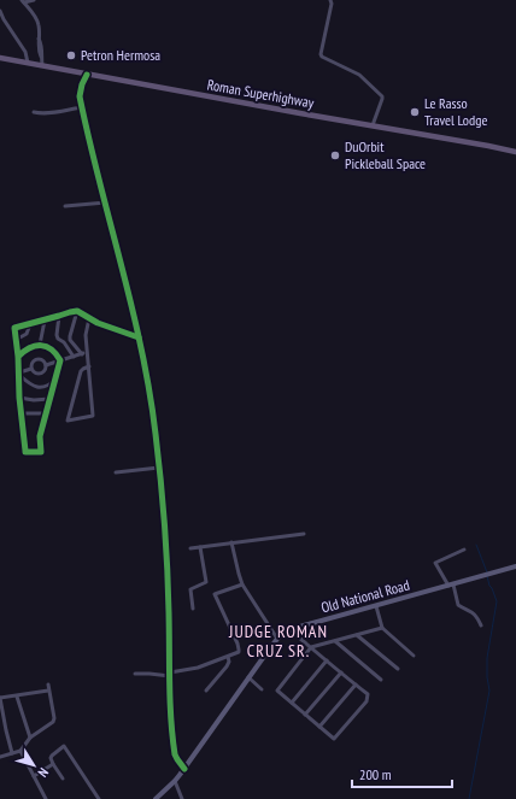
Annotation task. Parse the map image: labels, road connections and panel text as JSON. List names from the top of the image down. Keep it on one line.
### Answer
{"streets":{"main road":["Roman Superhighway","Old National Road"]},"districts":["JUDGE ROMAN CRUZ SR."],"places":["Petron Hermosa","Le Rasso Travel Lodge","DuOrbit Pickleball Space"],"scale_bar":"200 m","north":"bottom right"}
